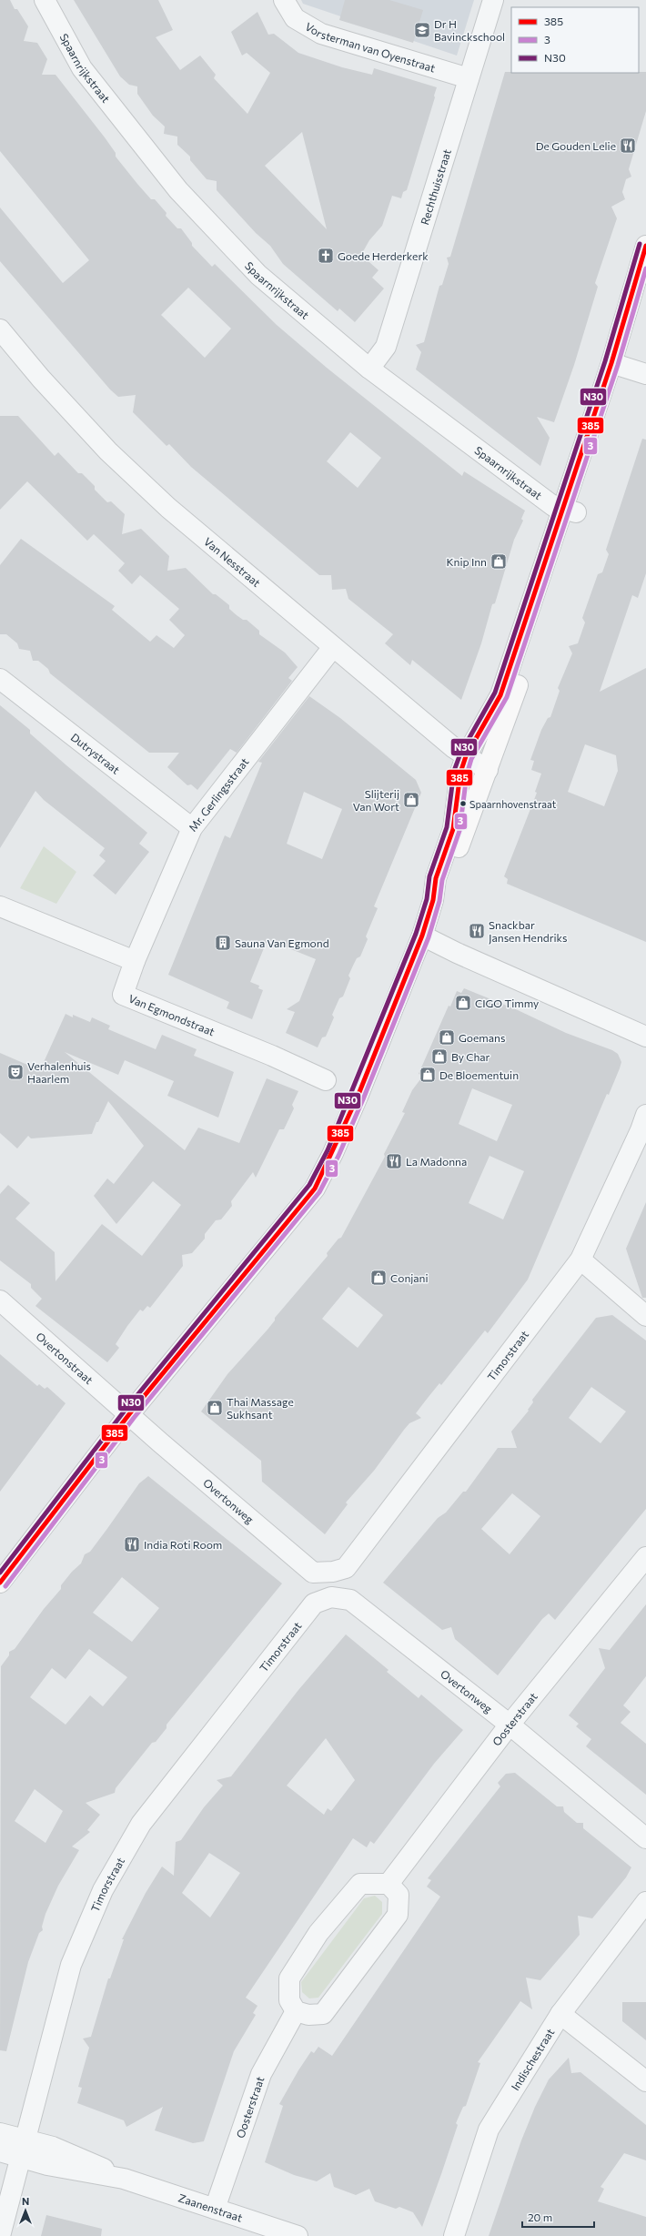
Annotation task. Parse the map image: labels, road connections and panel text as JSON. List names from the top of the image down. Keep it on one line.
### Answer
{"streets":{"street":["Vorsterman van Oyenstraat","Spaarnrijkstraat","Rechthuisstraat","Van Nesstraat","Dutrystraat","Mr. Gerlingsstraat","Van Egmondstraat","Timorstraat","Overtonstraat","Overtonweg","Oosterstraat","Indischestraat","Zaanenstraat"]},"crossings":[["Vorsterman van Oyenstraat","Rechthuisstraat"],["Spaarnrijkstraat","Rechthuisstraat"],["Van Nesstraat","Mr. Gerlingsstraat"],["Dutrystraat","Mr. Gerlingsstraat"],["Mr. Gerlingsstraat","Van Egmondstraat"],["Timorstraat","Overtonweg"],["Timorstraat","Zaanenstraat"],["Overtonstraat","Overtonweg"],["Overtonweg","Oosterstraat"],["Oosterstraat","Zaanenstraat"]],"places":{"school or university":["Dr H Bavinckschool"],"restaurant":["De Gouden Lelie","Snackbar Jansen Hendriks","La Madonna","India Roti Room"],"church":["Goede Herderkerk"],"shop":["Knip Inn","Slijterij Van Wort","CIGO Timmy","Goemans","By Char","De Bloementuin","Conjani","Thai Massage Sukhsant"],"other":["Spaarnhovenstraat"],"building":["Sauna Van Egmond"],"theatre":["Verhalenhuis Haarlem"]},"lines":["transit line N30","transit line 385","transit line 3"],"legend":["385","3","N30"],"scale_bar":"20 m","north":"top"}
